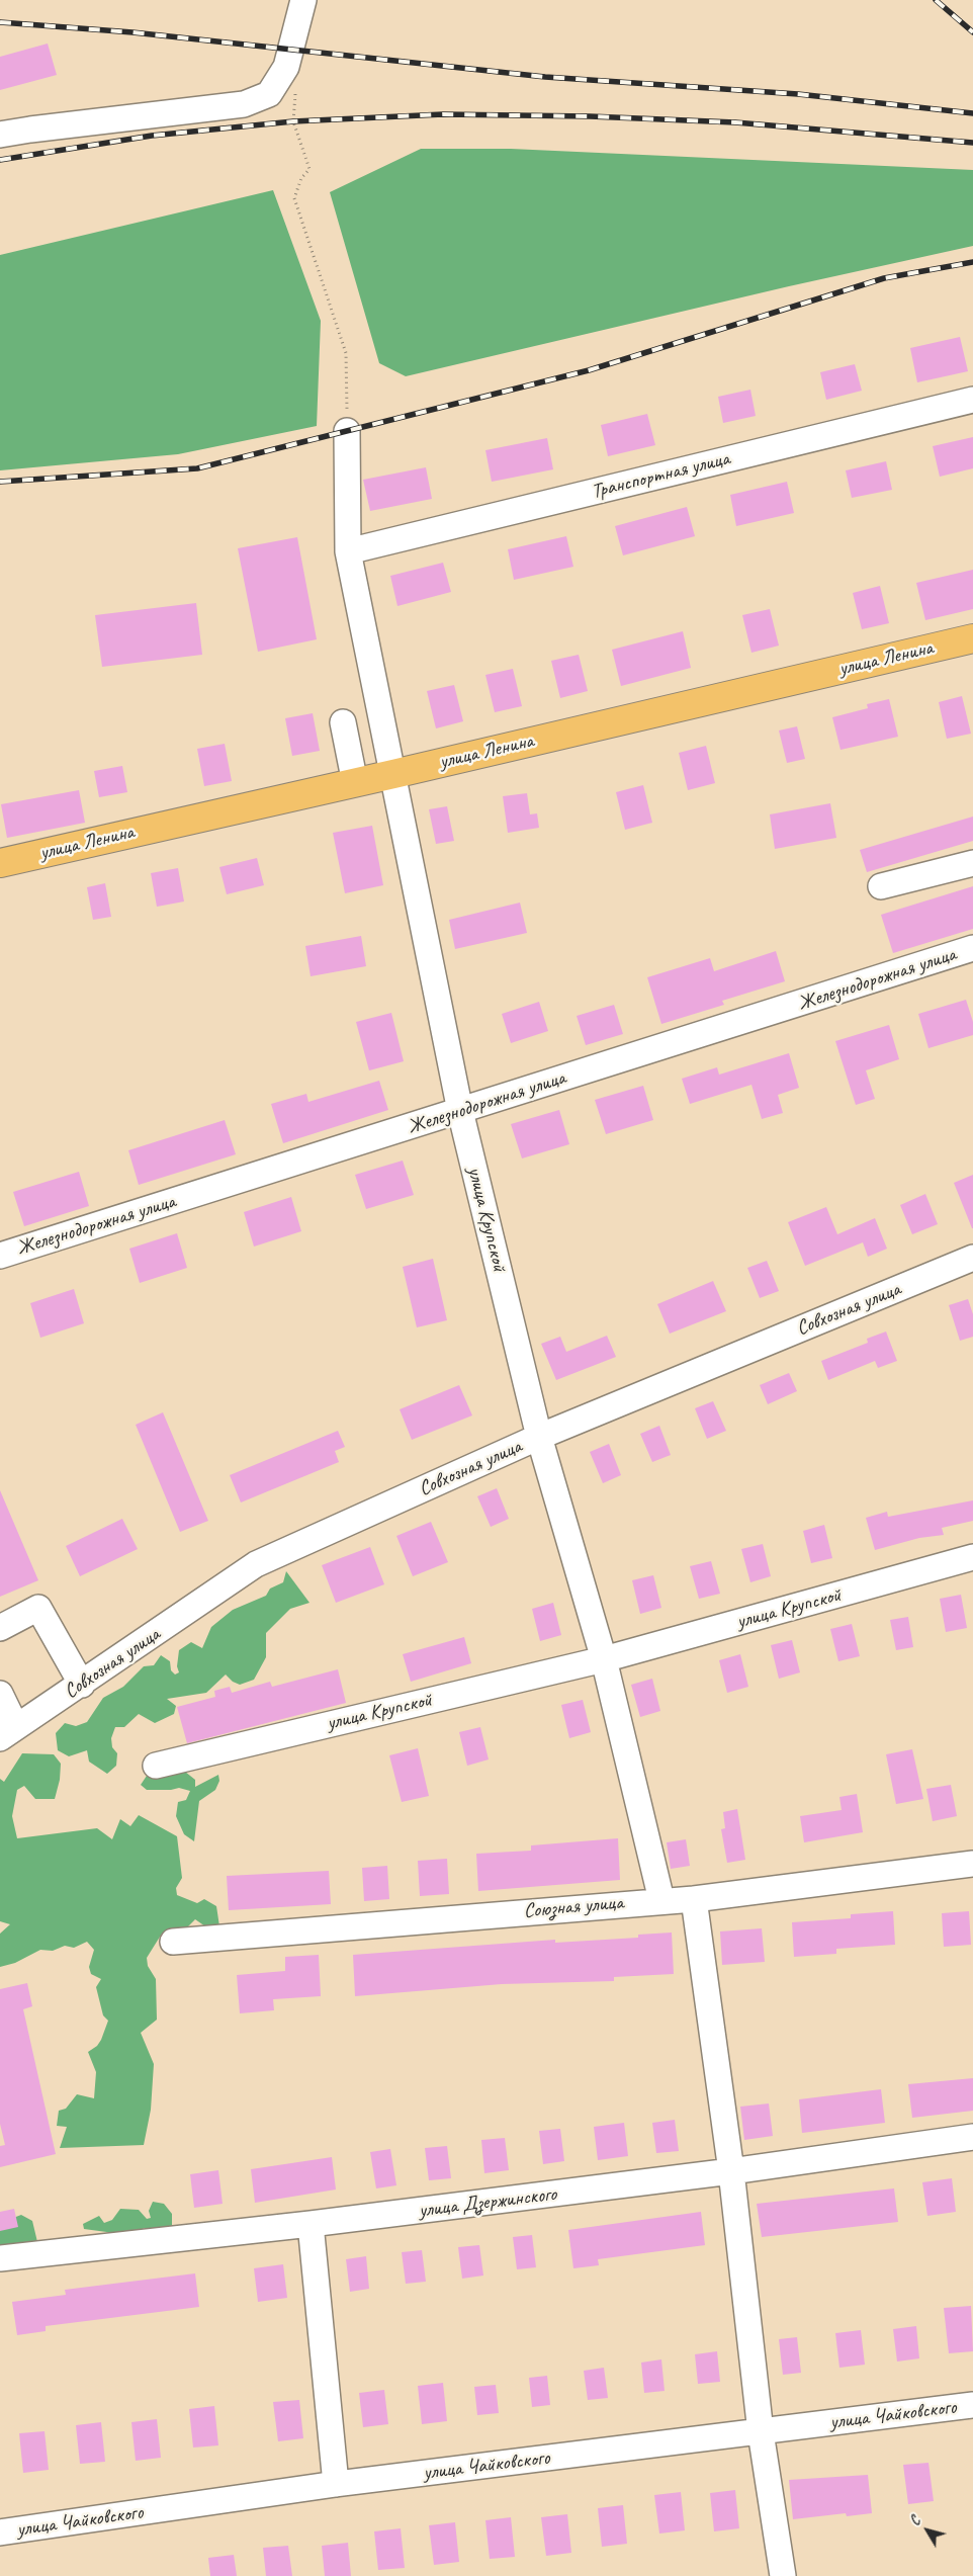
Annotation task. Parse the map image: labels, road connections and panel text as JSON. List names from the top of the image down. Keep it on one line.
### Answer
{"streets":{"main road":["улица Ленина"],"street":["Транспортная улица","Железнодорожная улица","улица Крупской","Совхозная улица","Союзная улица","улица Дзержинского","улица Чайковского"]},"crossings":[["Транспортная улица","улица Крупской"],["улица Ленина","улица Крупской"],["Железнодорожная улица","улица Крупской"],["улица Крупской","Совхозная улица"],["улица Крупской","Союзная улица"]],"north":"top left"}
